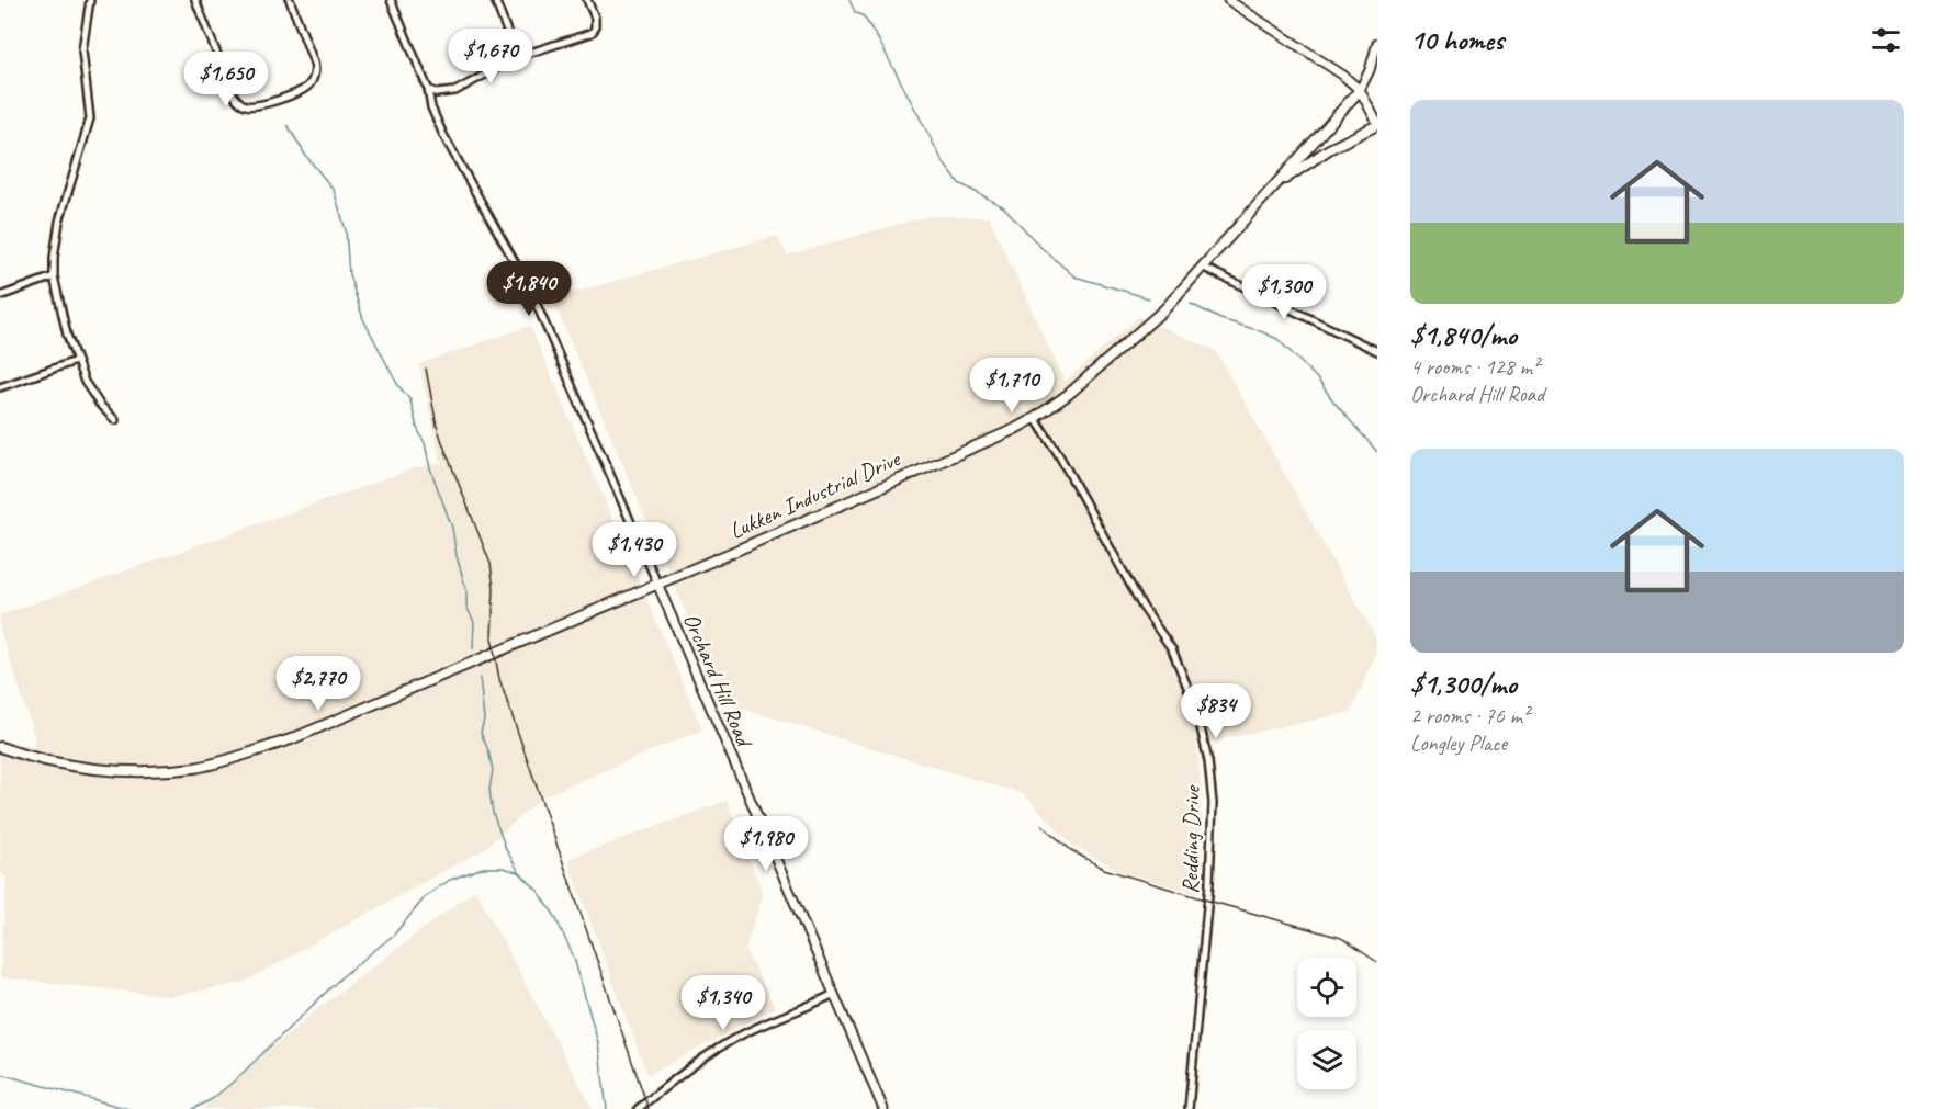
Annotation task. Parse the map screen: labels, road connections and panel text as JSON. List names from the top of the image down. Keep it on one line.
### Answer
{"streets":{"main road":["Lukken Industrial Drive"],"street":["Orchard Hill Road","Redding Drive"]},"crossings":[["Lukken Industrial Drive","Orchard Hill Road"],["Lukken Industrial Drive","Redding Drive"]],"page":{"heading":"10 homes","price":["$1,670","$1,650","$1,840","$1,300","$1,710","$1,430","$2,770","$834","$1,980","$1,340"],"list":[{"name":"$1,840/mo","note":"4 rooms · 128 m² · Orchard Hill Road"},{"name":"$1,300/mo","note":"2 rooms · 76 m² · Longley Place"}]}}
